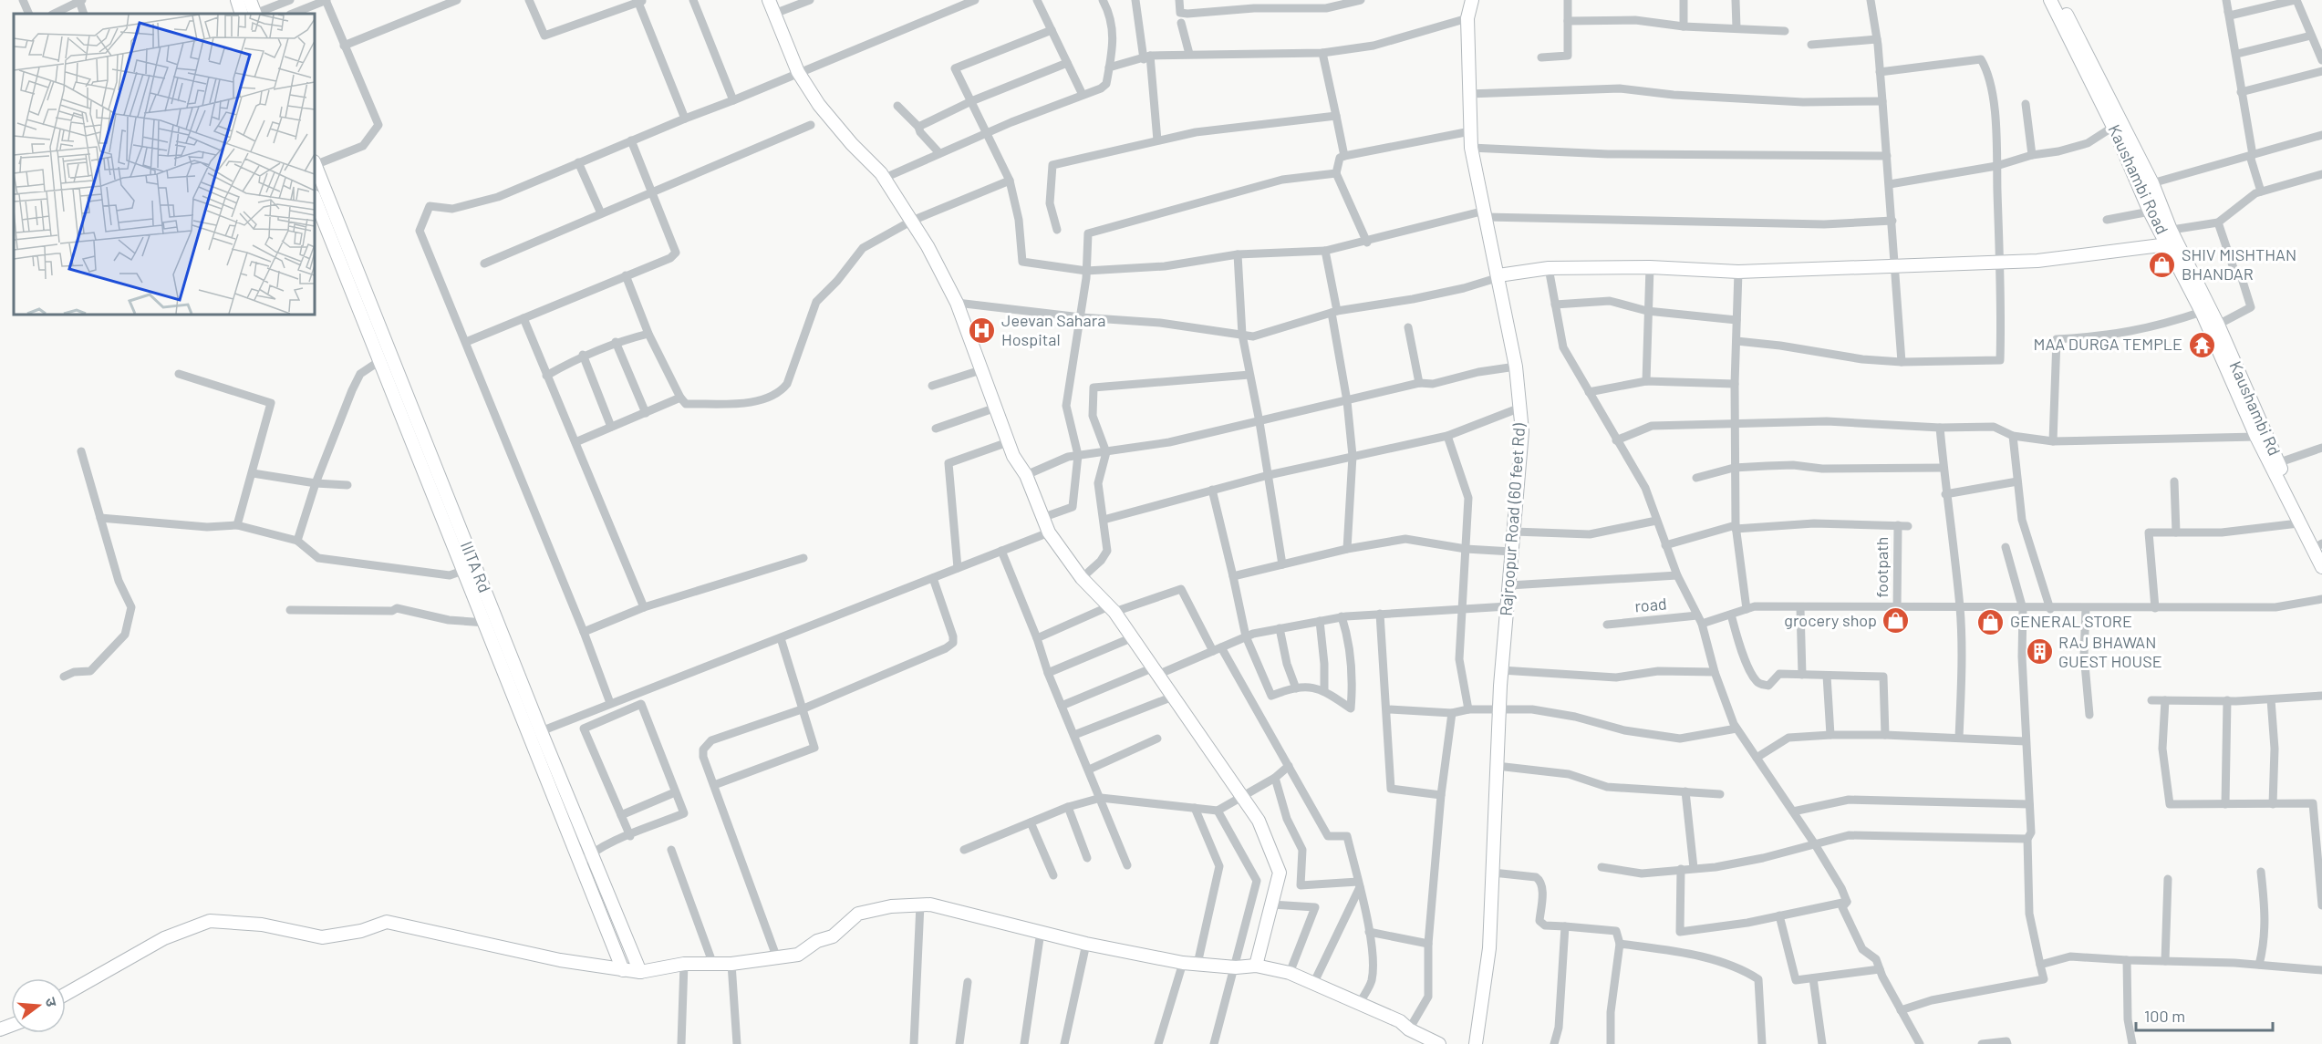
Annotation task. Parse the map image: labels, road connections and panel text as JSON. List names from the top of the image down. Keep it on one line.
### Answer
{"streets":{"street":["Kaushambi Road","Kaushambi Rd","Rajroopur Road (60 feet Rd)","IIITA Rd","footpath","road"]},"crossings":[["Kaushambi Road","Kaushambi Rd"],["footpath","road"]],"places":{"shop":["SHIV MISHTHAN BHANDAR","grocery shop","GENERAL STORE"],"hospital":["Jeevan Sahara Hospital"],"temple":["MAA DURGA TEMPLE"],"building":["RAJ BHAWAN GUEST HOUSE"]},"scale_bar":"100 m","north":"right"}
